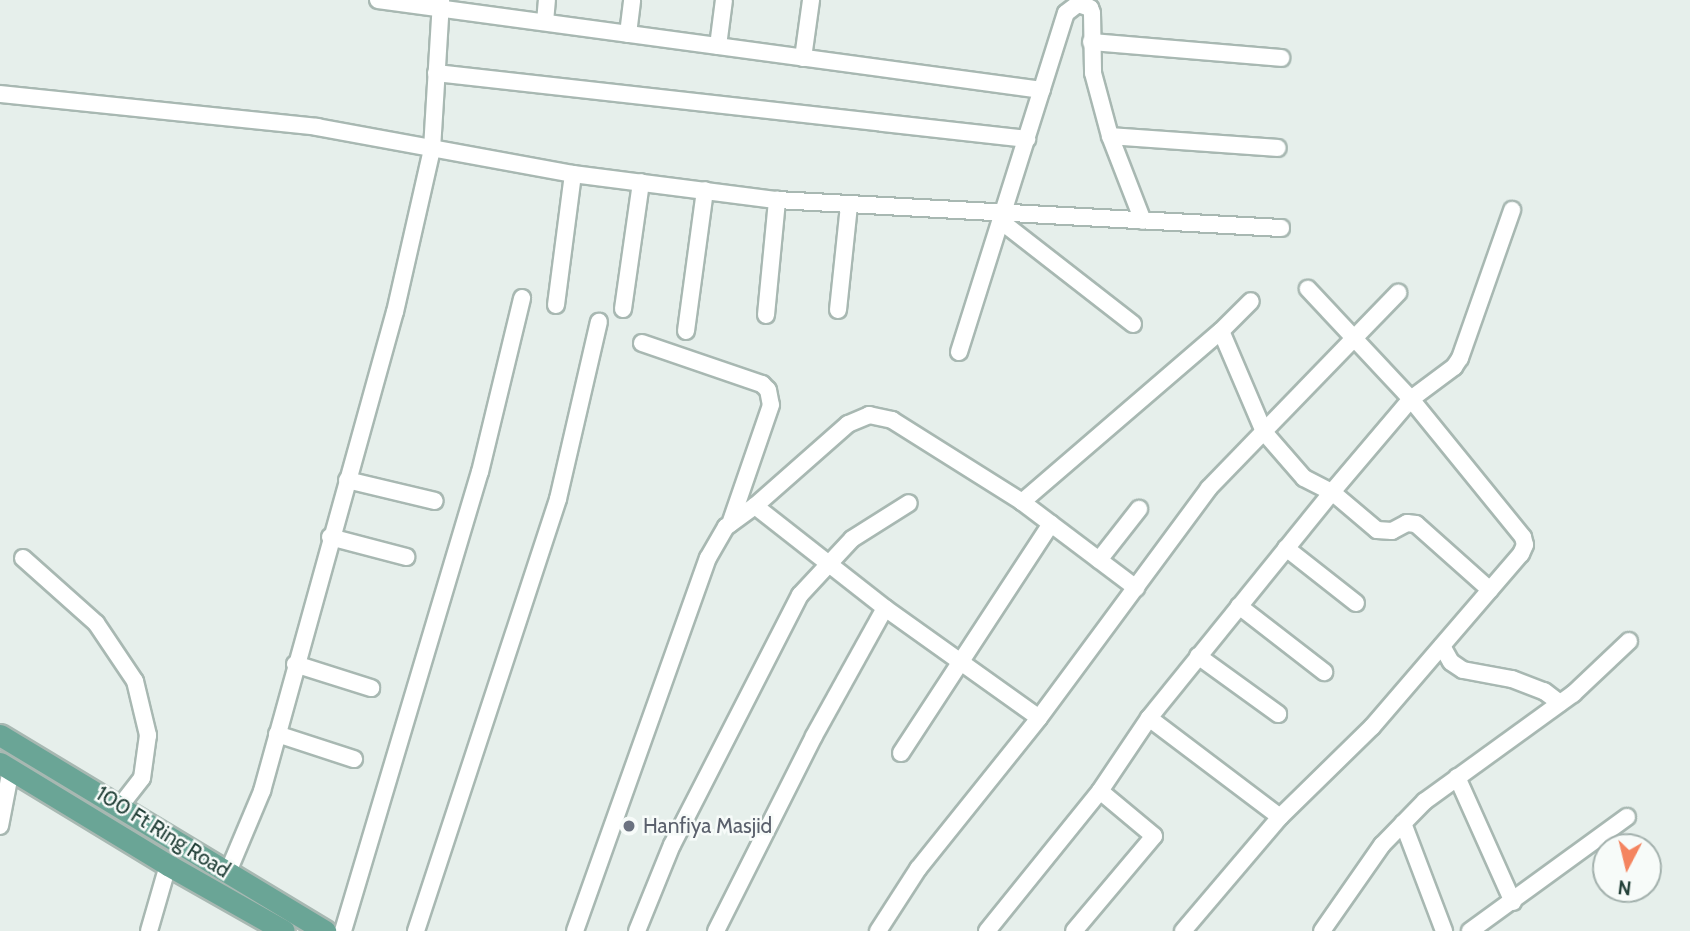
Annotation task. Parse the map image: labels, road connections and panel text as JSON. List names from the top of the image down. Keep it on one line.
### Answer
{"streets":{"main road":["100 Ft Ring Road"]},"places":["Hanfiya Masjid"],"north":"bottom"}
